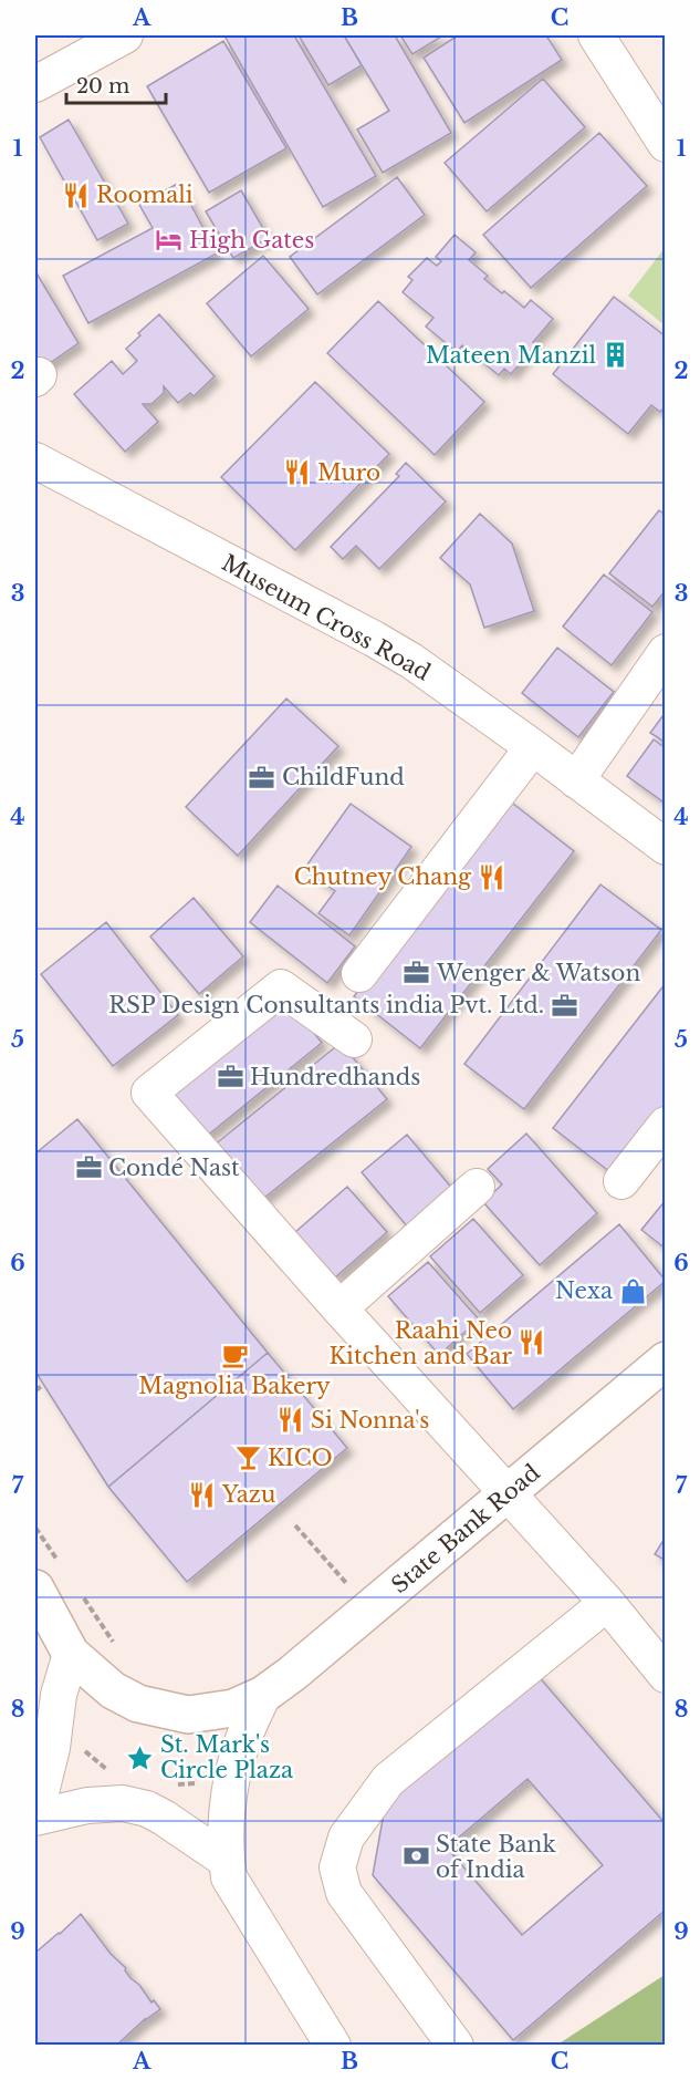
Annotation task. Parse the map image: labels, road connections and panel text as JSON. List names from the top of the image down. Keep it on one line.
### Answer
{"streets":{"main road":["State Bank Road"],"street":["Museum Cross Road"]},"places":{"restaurant":["Roomali","Muro","Chutney Chang","Raahi Neo Kitchen and Bar","Si Nonna's","Yazu"],"hotel":["High Gates"],"building":["Mateen Manzil"],"office":["ChildFund","Wenger & Watson","RSP Design Consultants india Pvt. Ltd.","Hundredhands","Condé Nast"],"shop":["Nexa"],"cafe":["Magnolia Bakery"],"bar":["KICO"],"place":["St. Mark's Circle Plaza"],"bank":["State Bank of India"]},"scale_bar":"20 m","grid":{"columns":["A","B","C"],"rows":["1","2","3","4","5","6","7","8","9"]}}
